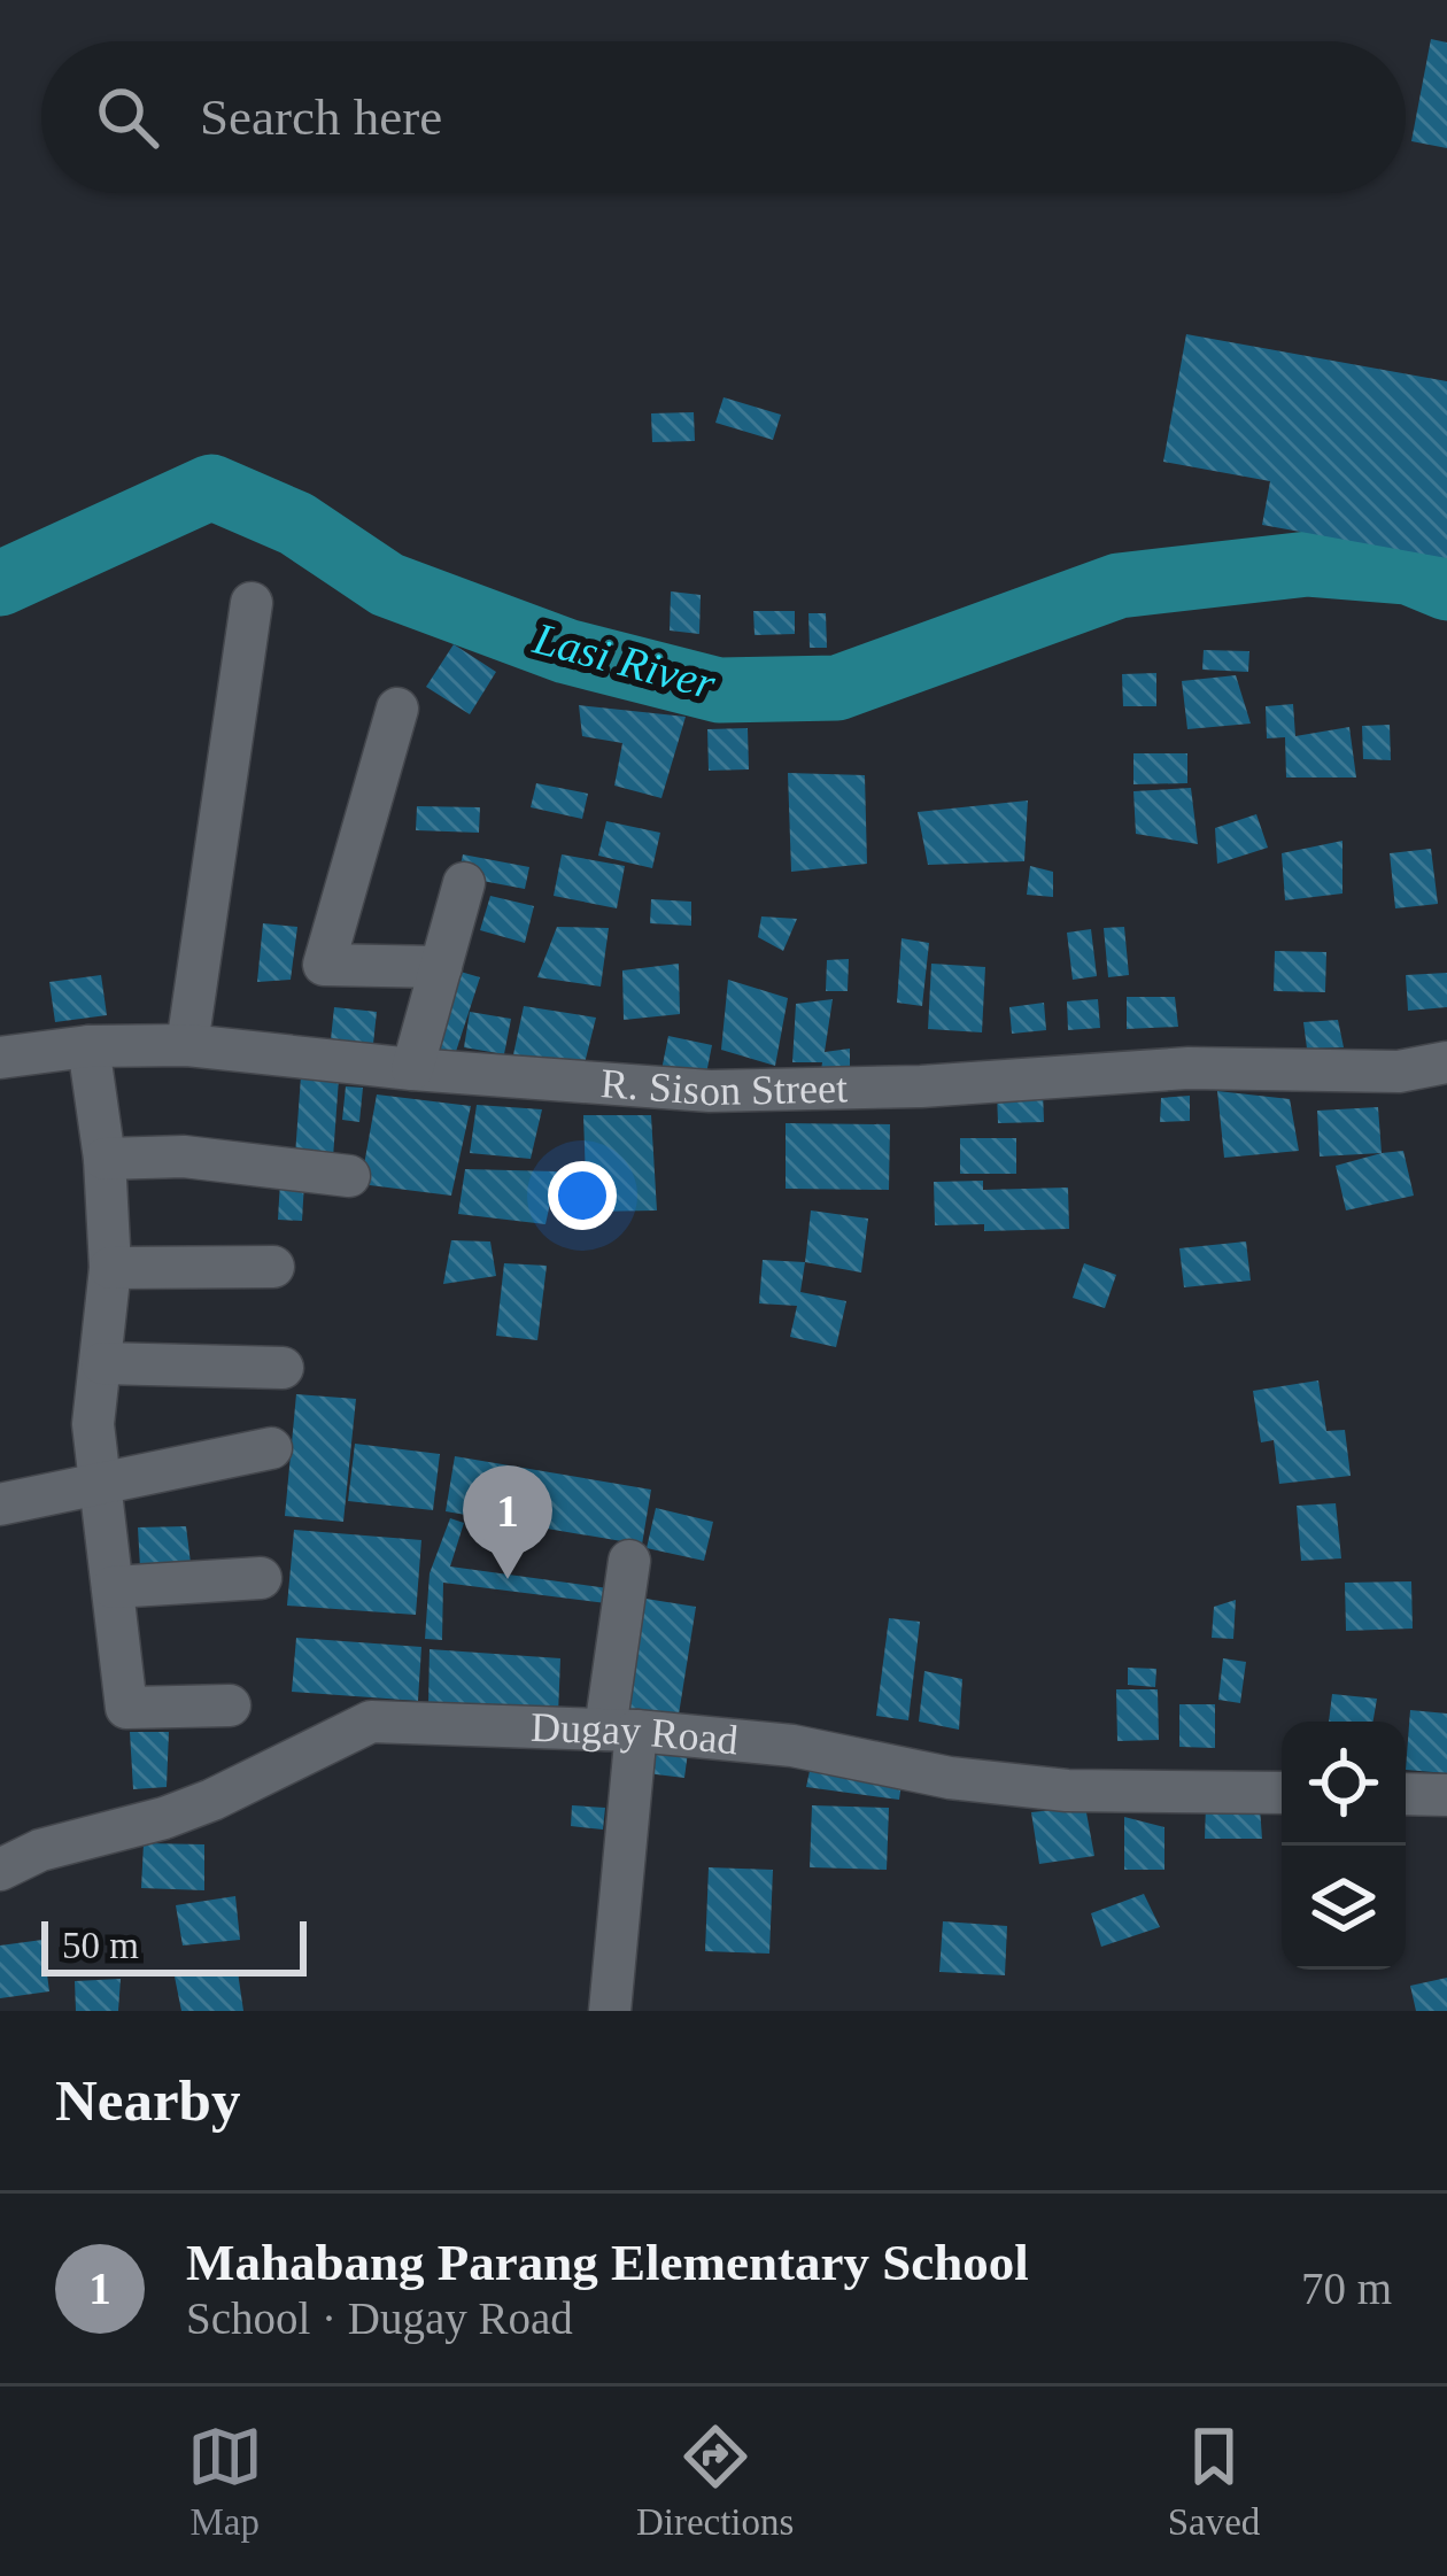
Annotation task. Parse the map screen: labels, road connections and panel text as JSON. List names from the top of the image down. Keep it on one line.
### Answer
{"streets":{"street":["R. Sison Street","Dugay Road"]},"water":["Lasi River"],"scale_bar":"50 m","page":{"search":"Search here","pins":"1","scale":"50 m","heading":"Nearby","list":[{"mark":"1","name":"Mahabang Parang Elementary School","note":"School · Dugay Road","value":"70 m"}],"nav":["Map","Directions","Saved"]}}
